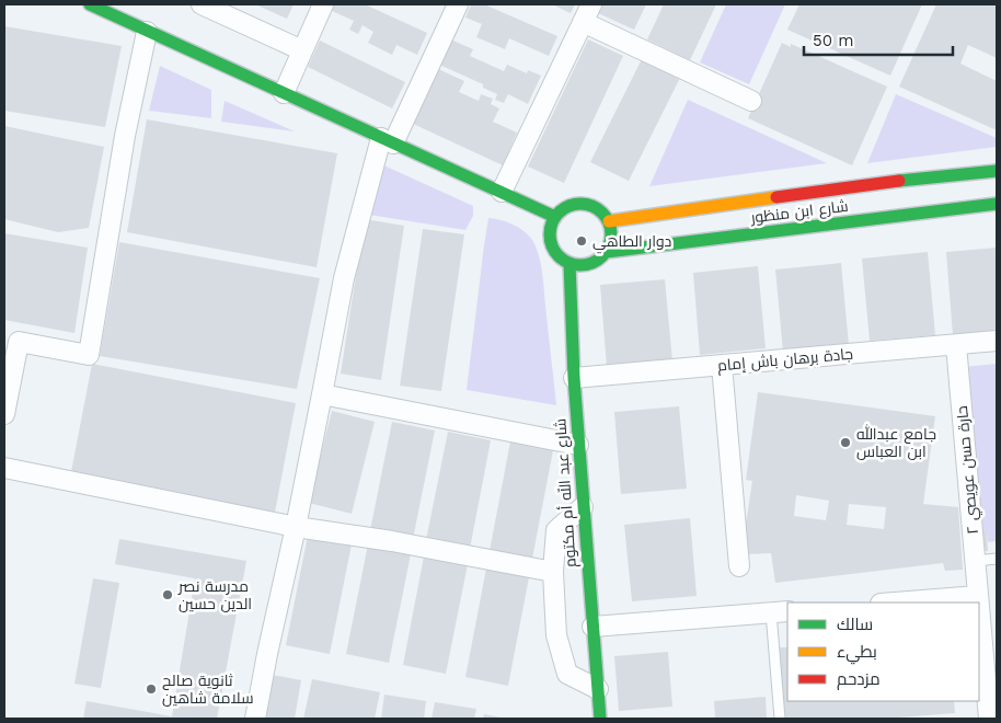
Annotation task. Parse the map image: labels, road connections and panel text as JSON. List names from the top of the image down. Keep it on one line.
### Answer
{"streets":{"main road":["شارع ابن منظور","شارع عبد اللّه أم مكتوم"],"street":["جادة برهان باش إمام","حارة حسن عويصي ٢"]},"crossings":[["شارع ابن منظور","شارع عبد اللّه أم مكتوم"],["جادة برهان باش إمام","حارة حسن عويصي ٢"],["جادة برهان باش إمام","شارع عبد اللّه أم مكتوم"]],"places":["دوار الطاهي","جامع عبدالله ابن العباس","مدرسة نصر الدين حسين","ثانوية صالح سلامة شاهين"],"legend":["سالك","بطيء","مزدحم"],"scale_bar":"50 m"}
